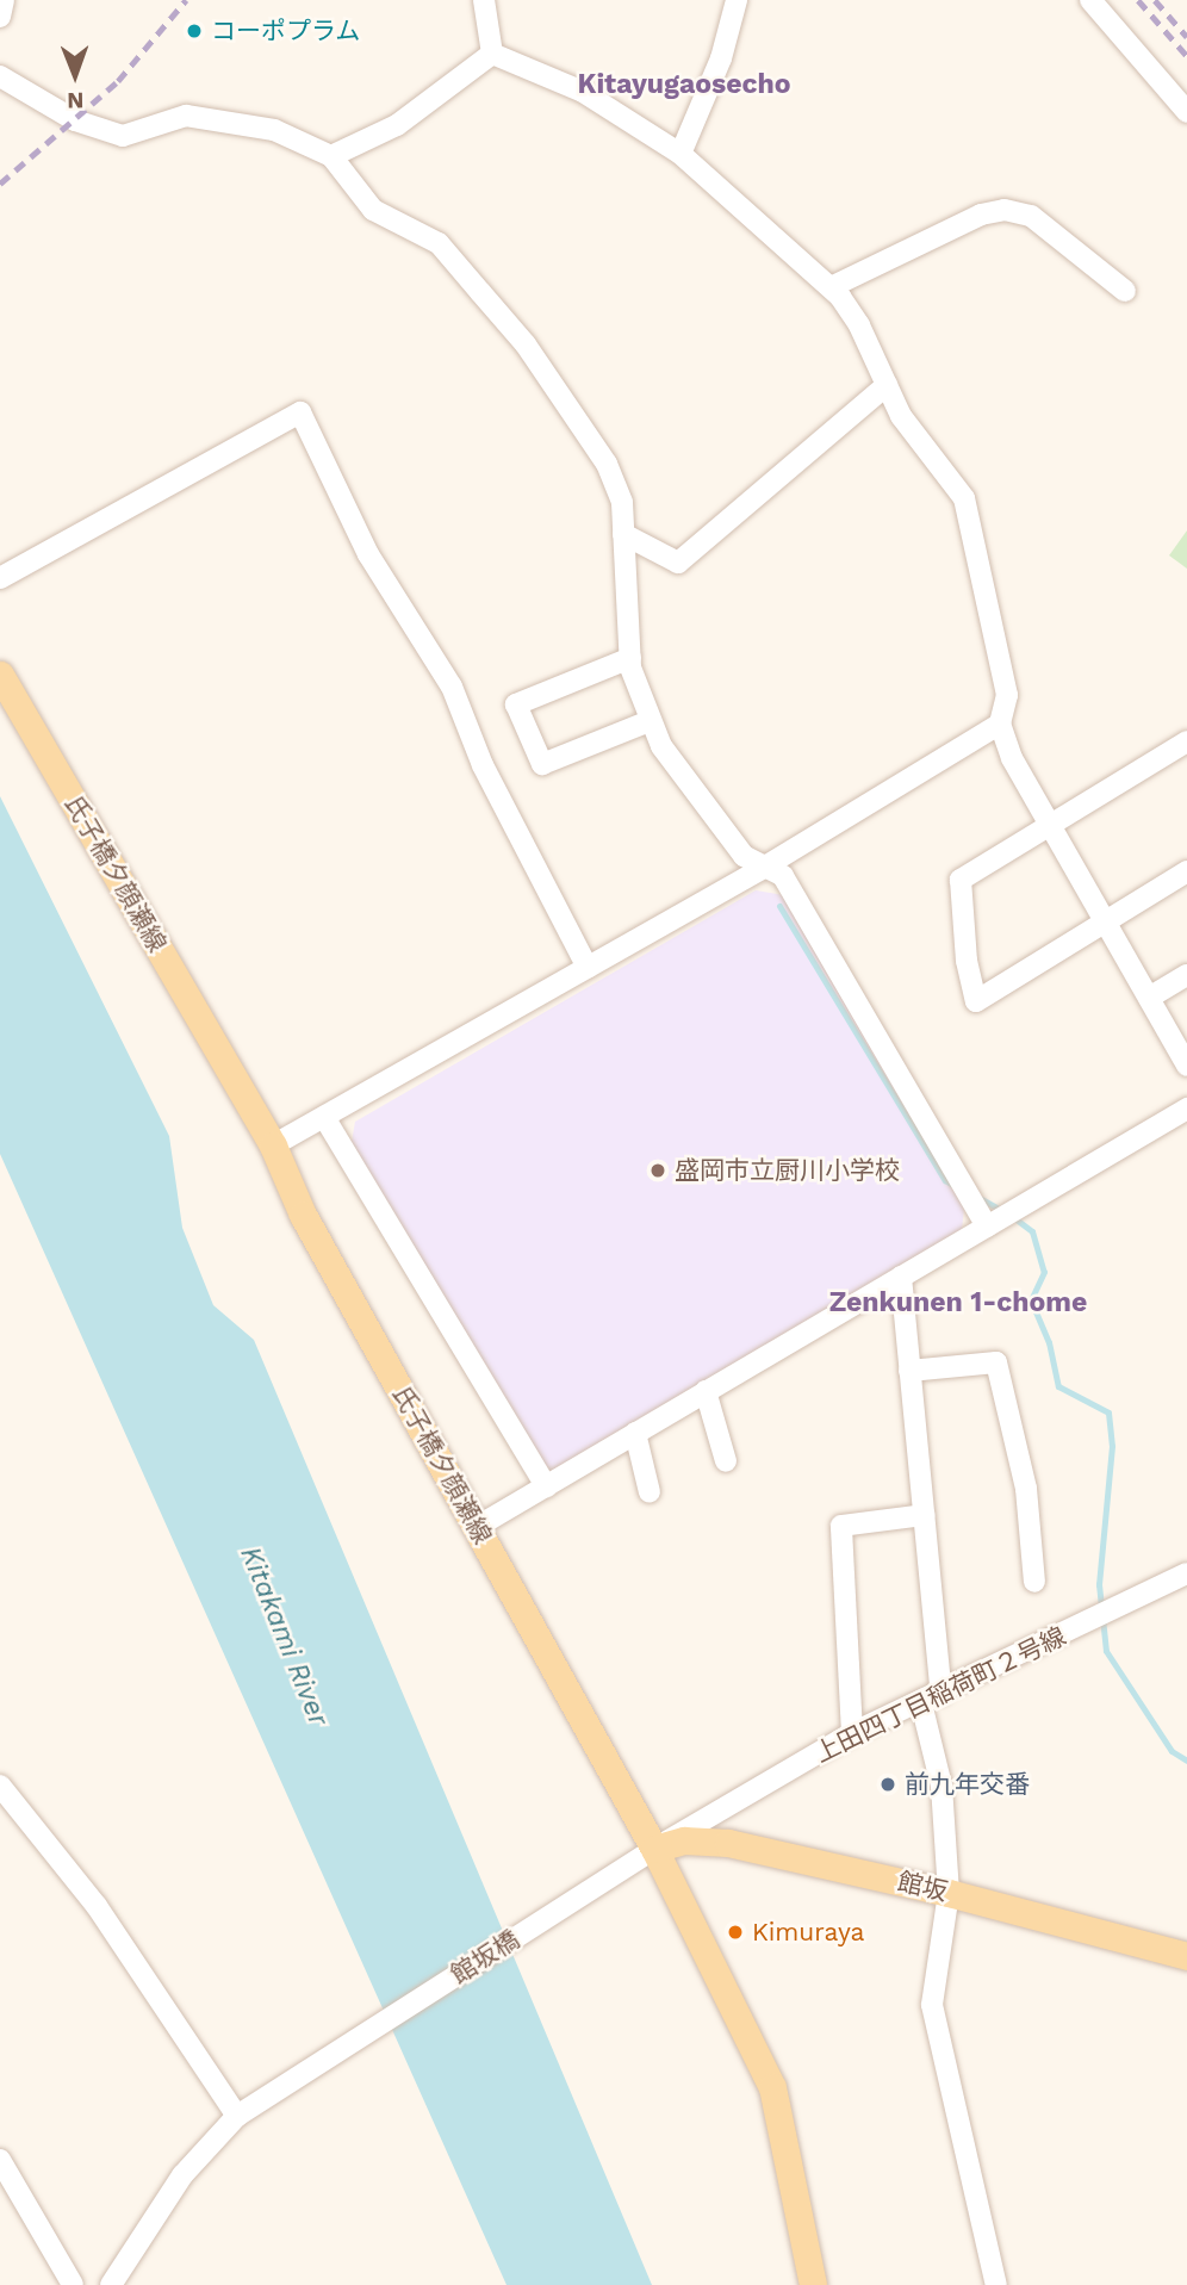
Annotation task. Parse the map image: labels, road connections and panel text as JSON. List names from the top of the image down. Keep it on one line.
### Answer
{"streets":{"main road":["氏子橋夕顔瀬線","館坂"],"street":["上田四丁目稲荷町２号線","館坂橋"]},"crossings":[["氏子橋夕顔瀬線","上田四丁目稲荷町２号線"],["氏子橋夕顔瀬線","館坂"],["氏子橋夕顔瀬線","館坂橋"],["上田四丁目稲荷町２号線","館坂"],["上田四丁目稲荷町２号線","館坂橋"],["館坂","館坂橋"]],"districts":["Kitayugaosecho","Zenkunen 1-chome"],"water":["Kitakami River"],"places":["コーポプラム","盛岡市立厨川小学校","前九年交番","Kimuraya"],"north":"bottom"}
